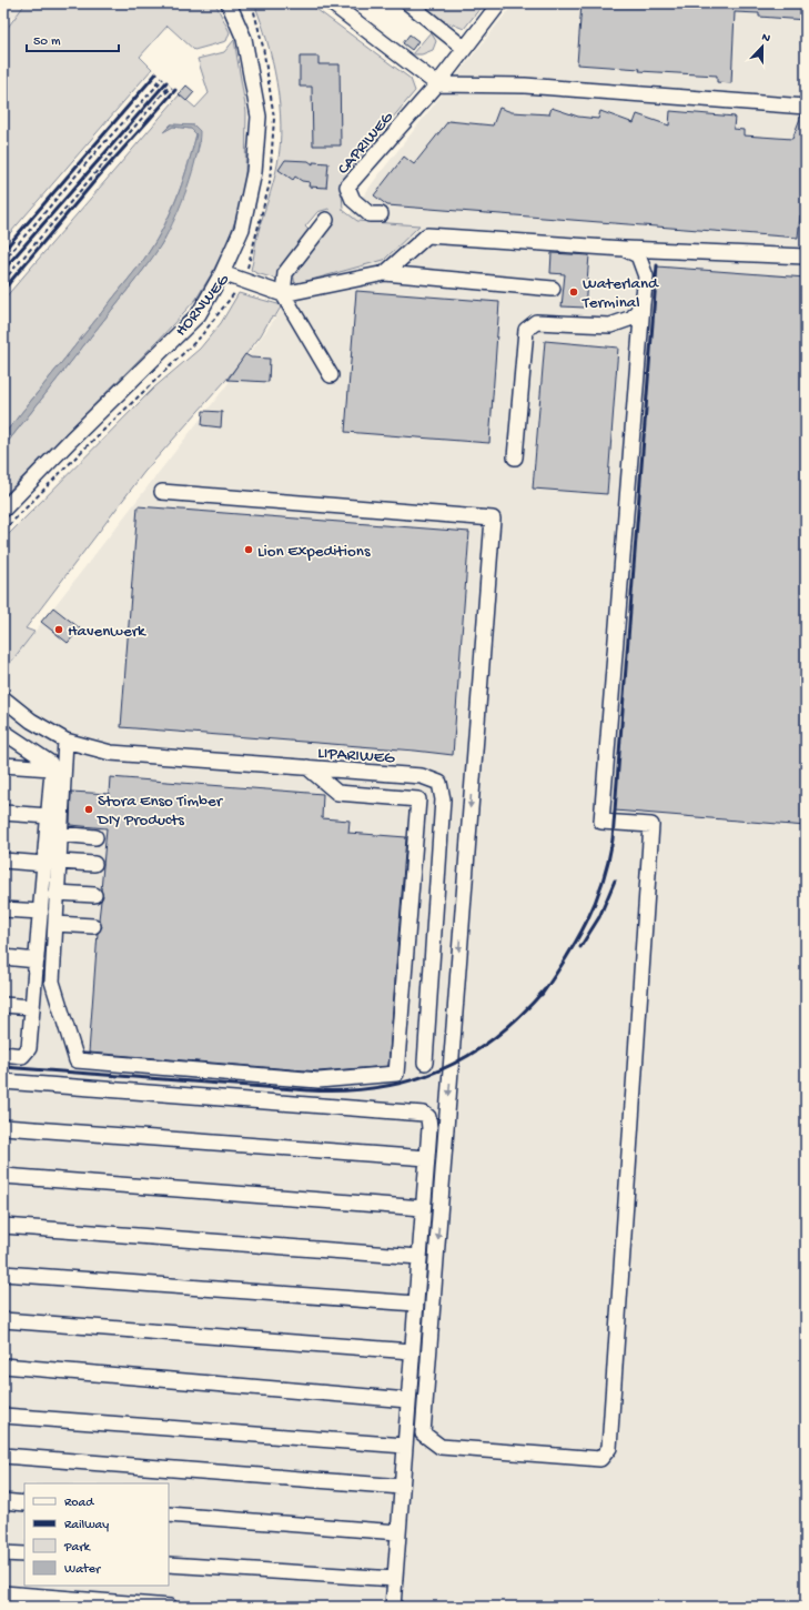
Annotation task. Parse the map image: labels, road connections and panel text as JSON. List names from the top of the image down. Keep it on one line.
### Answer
{"streets":{"street":["CAPRIWEG","HORNWEG","LIPARIWEG"]},"places":["Waterland Terminal","Lion Expeditions","Havenwerk","Stora Enso Timber DIY Products"],"legend":["Road","Railway","Park","Water"],"scale_bar":"50 m","north":"top"}
